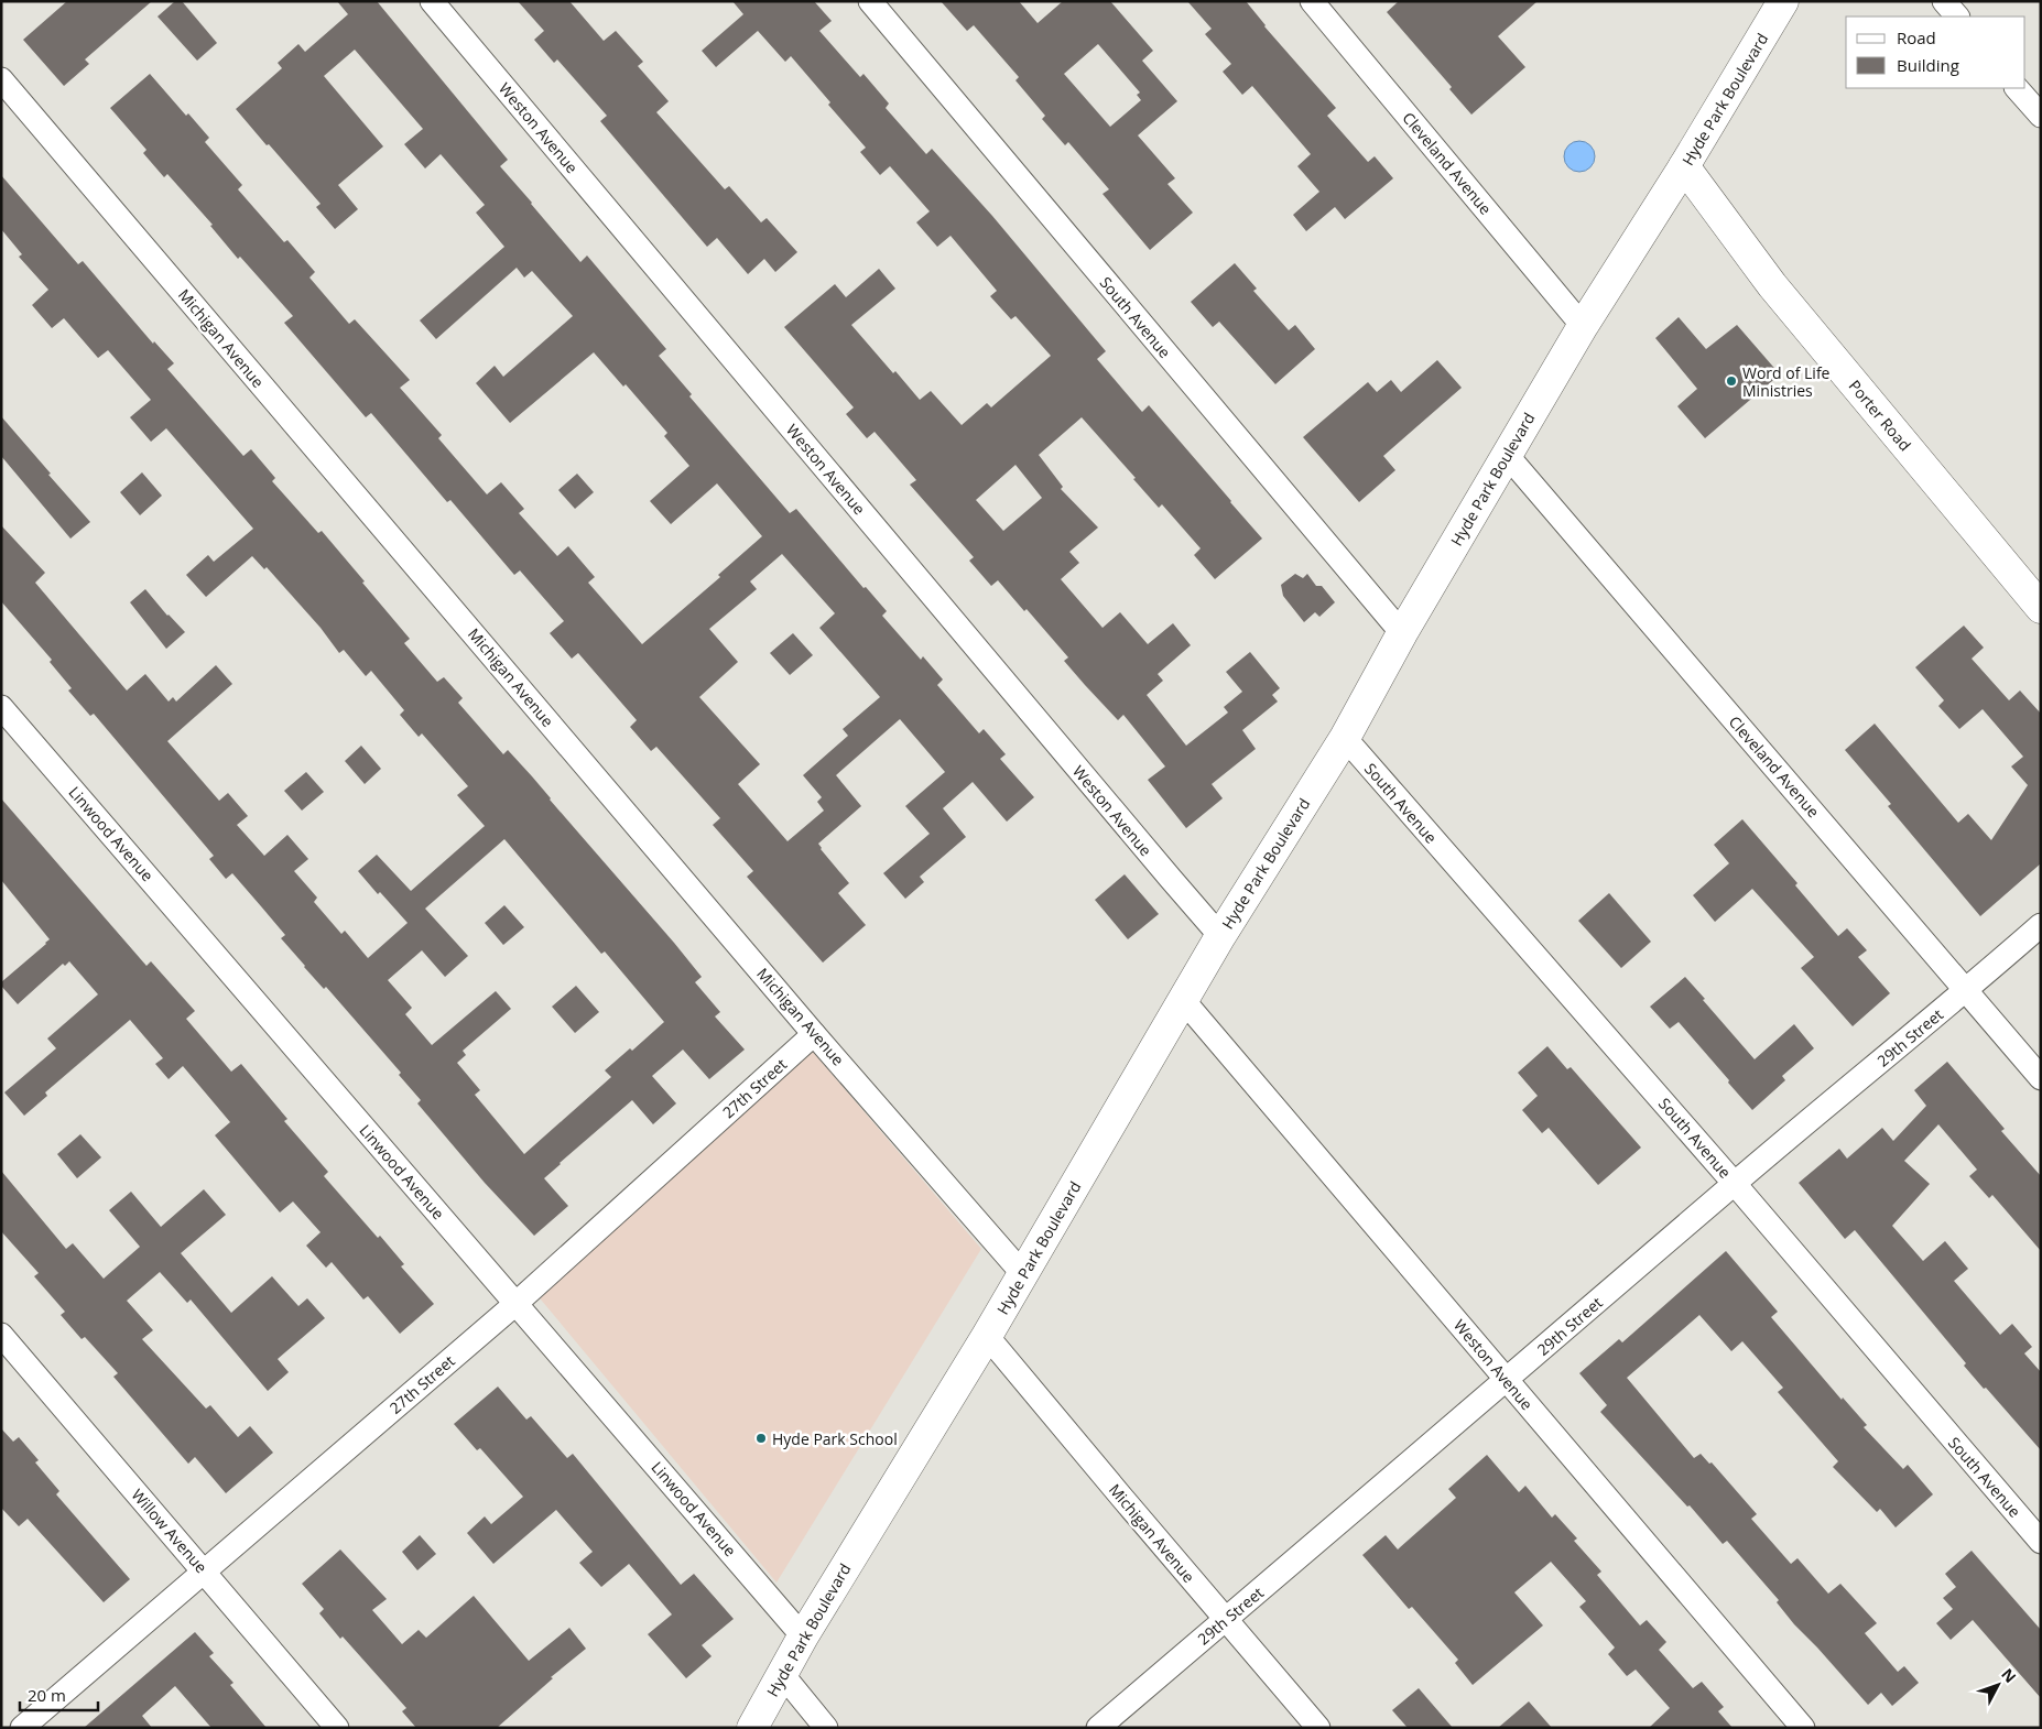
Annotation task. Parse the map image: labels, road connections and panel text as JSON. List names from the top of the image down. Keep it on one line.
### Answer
{"streets":{"main road":["Hyde Park Boulevard","Porter Road"],"street":["Weston Avenue","Cleveland Avenue","South Avenue","Michigan Avenue","Linwood Avenue","29th Street","27th Street","Willow Avenue"]},"crossings":[["Hyde Park Boulevard","Weston Avenue"],["Hyde Park Boulevard","Cleveland Avenue"],["Hyde Park Boulevard","South Avenue"],["Hyde Park Boulevard","Michigan Avenue"],["Hyde Park Boulevard","Porter Road"],["Hyde Park Boulevard","Linwood Avenue"],["Weston Avenue","29th Street"],["Cleveland Avenue","29th Street"],["South Avenue","29th Street"],["Michigan Avenue","29th Street"],["Michigan Avenue","27th Street"],["Linwood Avenue","27th Street"],["27th Street","Willow Avenue"]],"places":["Word of Life Ministries","Hyde Park School"],"legend":["Road","Building"],"scale_bar":"20 m","north":"top right"}
